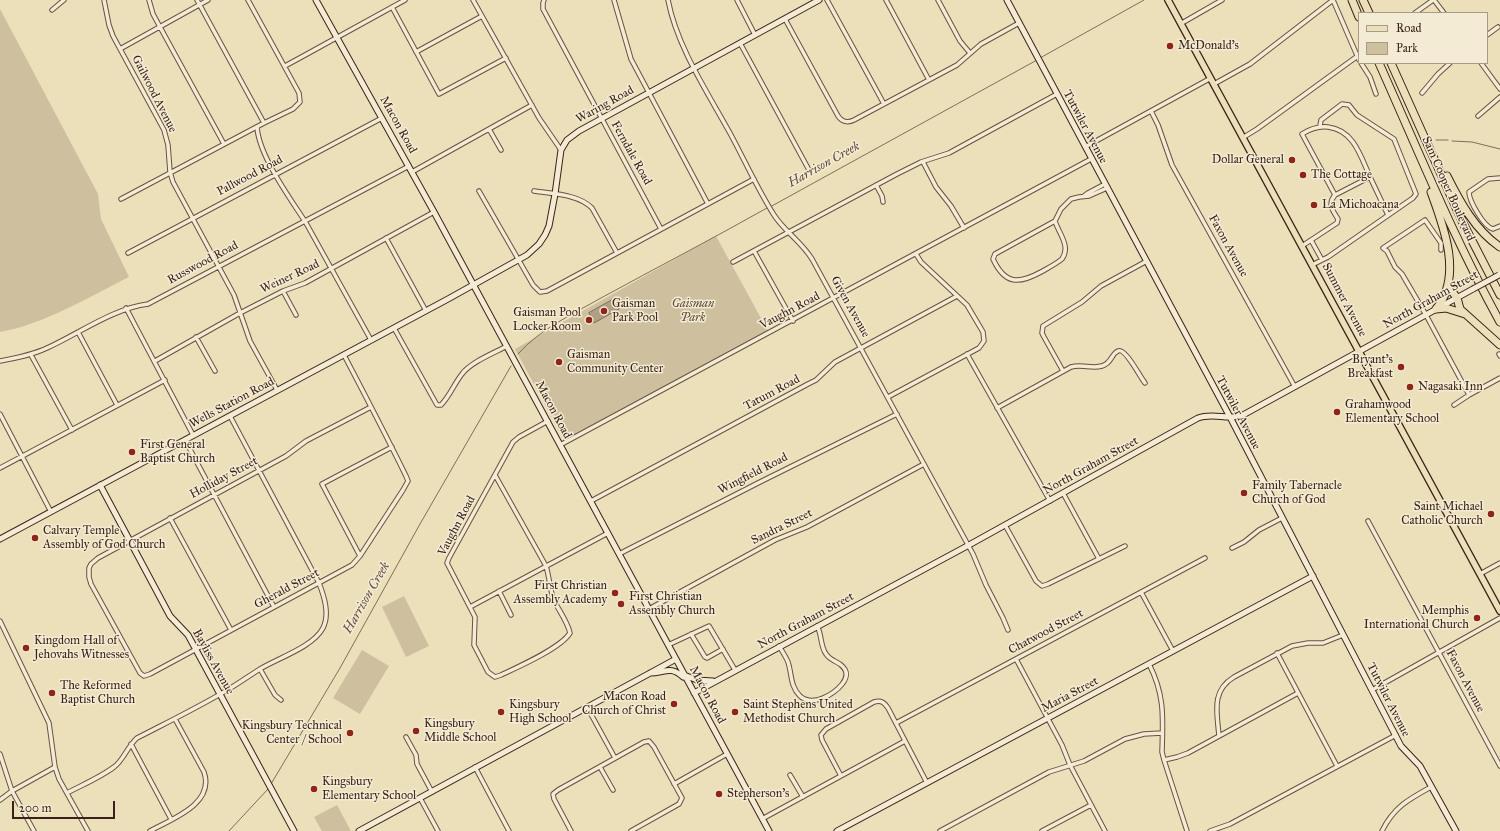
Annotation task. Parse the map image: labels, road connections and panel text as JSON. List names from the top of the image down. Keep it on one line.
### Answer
{"streets":{"highway":["Sam Cooper Boulevard"],"main road":["Summer Avenue"],"street":["Gailwood Avenue","Waring Road","Macon Road","Tutwiler Avenue","Ferndale Road","Pallwood Road","Faxon Avenue","Russwood Road","Weiner Road","North Graham Street","Given Avenue","Vaughn Road","Tatum Road","Wells Station Road","Wingfield Road","Holliday Street","Sandra Street","Gherald Street","Chatwood Street","Bayliss Avenue","Maria Street"]},"crossings":[["Gailwood Avenue","Pallwood Road"],["Gailwood Avenue","Russwood Road"],["Gailwood Avenue","Weiner Road"],["Gailwood Avenue","Wells Station Road"],["Waring Road","Ferndale Road"],["Waring Road","Given Avenue"],["Macon Road","Pallwood Road"],["Macon Road","Russwood Road"],["Macon Road","Weiner Road"],["Macon Road","North Graham Street"],["Macon Road","Vaughn Road"],["Macon Road","Tatum Road"],["Macon Road","Wells Station Road"],["Macon Road","Wingfield Road"],["Macon Road","Sandra Street"],["Tutwiler Avenue","North Graham Street"],["Tutwiler Avenue","Vaughn Road"],["Tutwiler Avenue","Maria Street"],["Faxon Avenue","North Graham Street"],["Summer Avenue","North Graham Street"],["North Graham Street","Given Avenue"],["Given Avenue","Vaughn Road"],["Given Avenue","Tatum Road"],["Given Avenue","Wingfield Road"],["Given Avenue","Sandra Street"],["Wells Station Road","Bayliss Avenue"],["Holliday Street","Gherald Street"],["Holliday Street","Bayliss Avenue"],["Gherald Street","Bayliss Avenue"]],"water":["Harrison Creek"],"parks":["Gaisman Park"],"places":["McDonald's","Dollar General","The Cottage","La Michoacana","Gaisman Park Pool","Gaisman Pool Locker Room","Gaisman Community Center","Bryant's Breakfast","Nagasaki Inn","Grahamwood Elementary School","First General Baptist Church","Family Tabernacle Church of God","Saint Michael Catholic Church","Calvary Temple Assembly of God Church","First Christian Assembly Academy","First Christian Assembly Church","Memphis International Church","Kingdom Hall of Jehovahs Witnesses","The Reformed Baptist Church","Macon Road Church of Christ","Kingsbury High School","Saint Stephens United Methodist Church","Kingsbury Middle School","Kingsbury Technical Center / School","Kingsbury Elementary School","Stepherson's"],"legend":["Road","Park"],"scale_bar":"200 m"}
